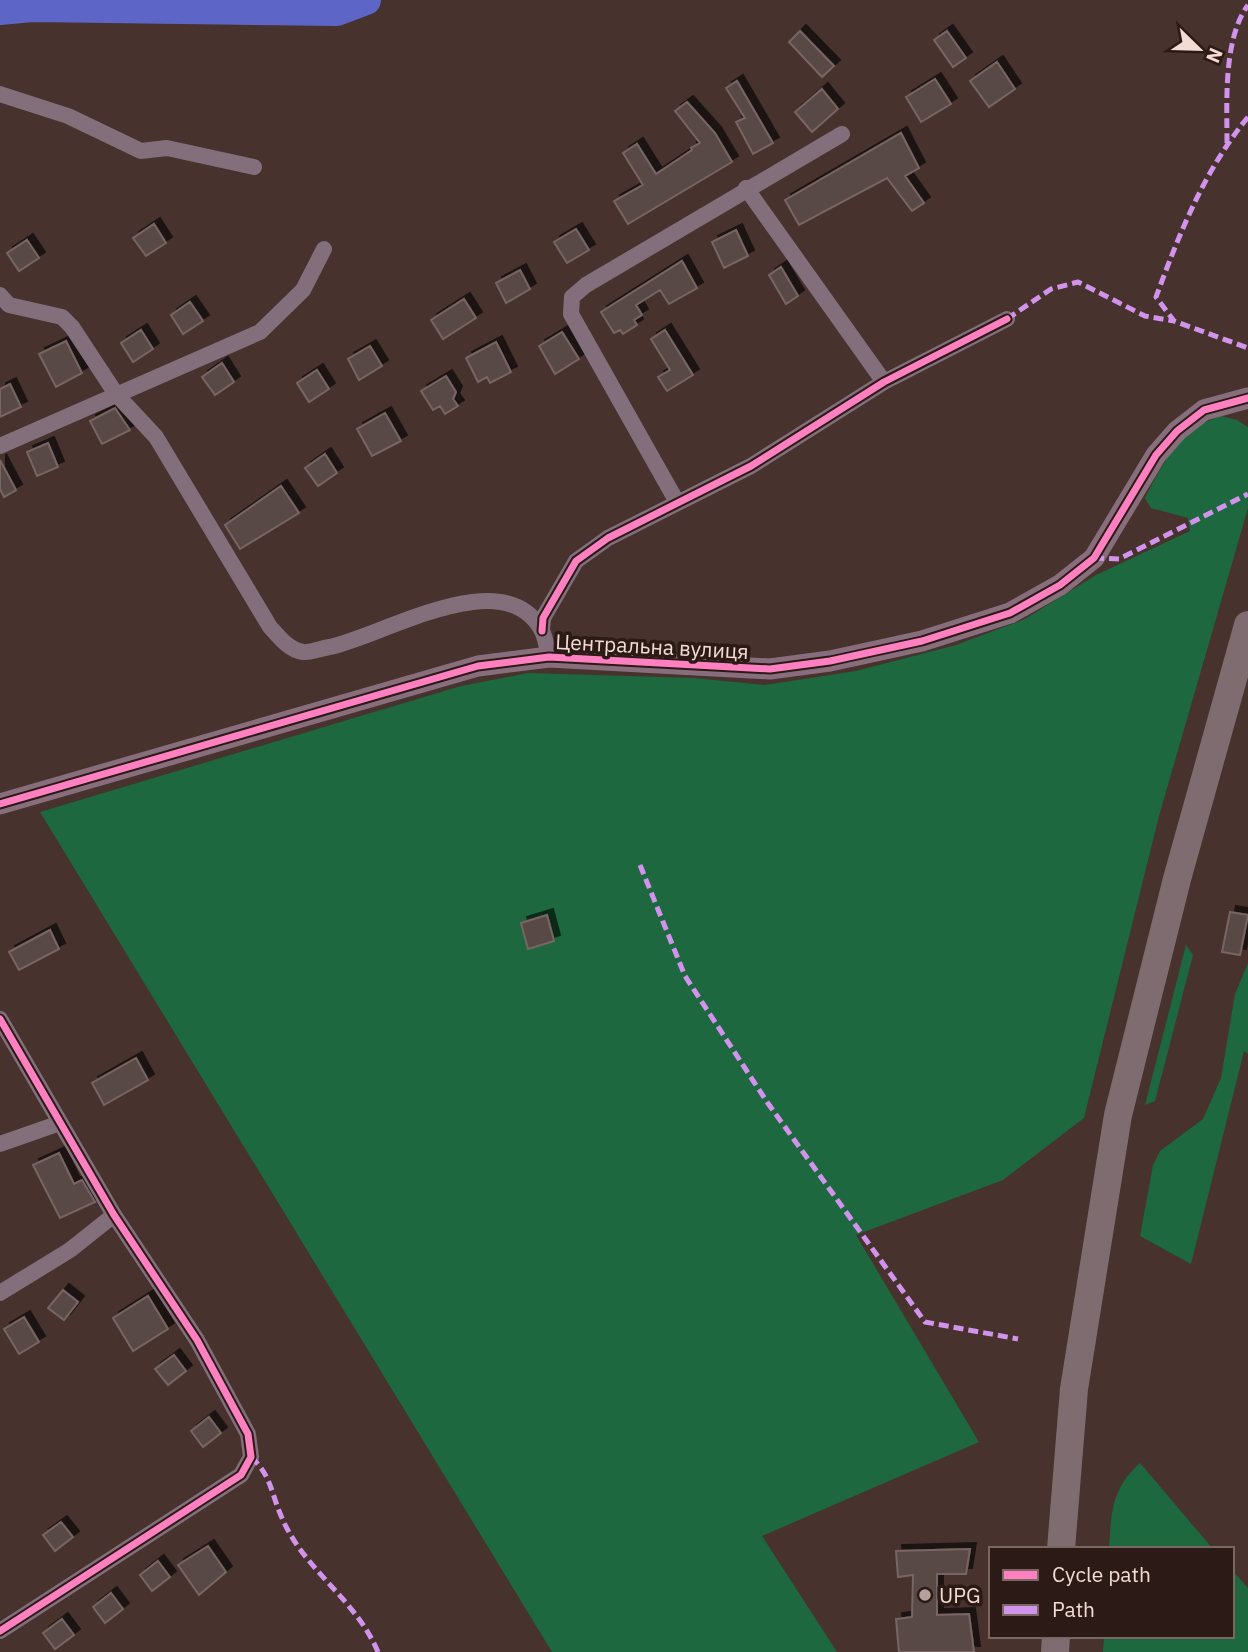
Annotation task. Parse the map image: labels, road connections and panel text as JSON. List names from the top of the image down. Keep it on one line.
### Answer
{"streets":{"street":["Центральна вулиця"]},"places":["UPG"],"legend":["Cycle path","Path"],"north":"bottom right"}
